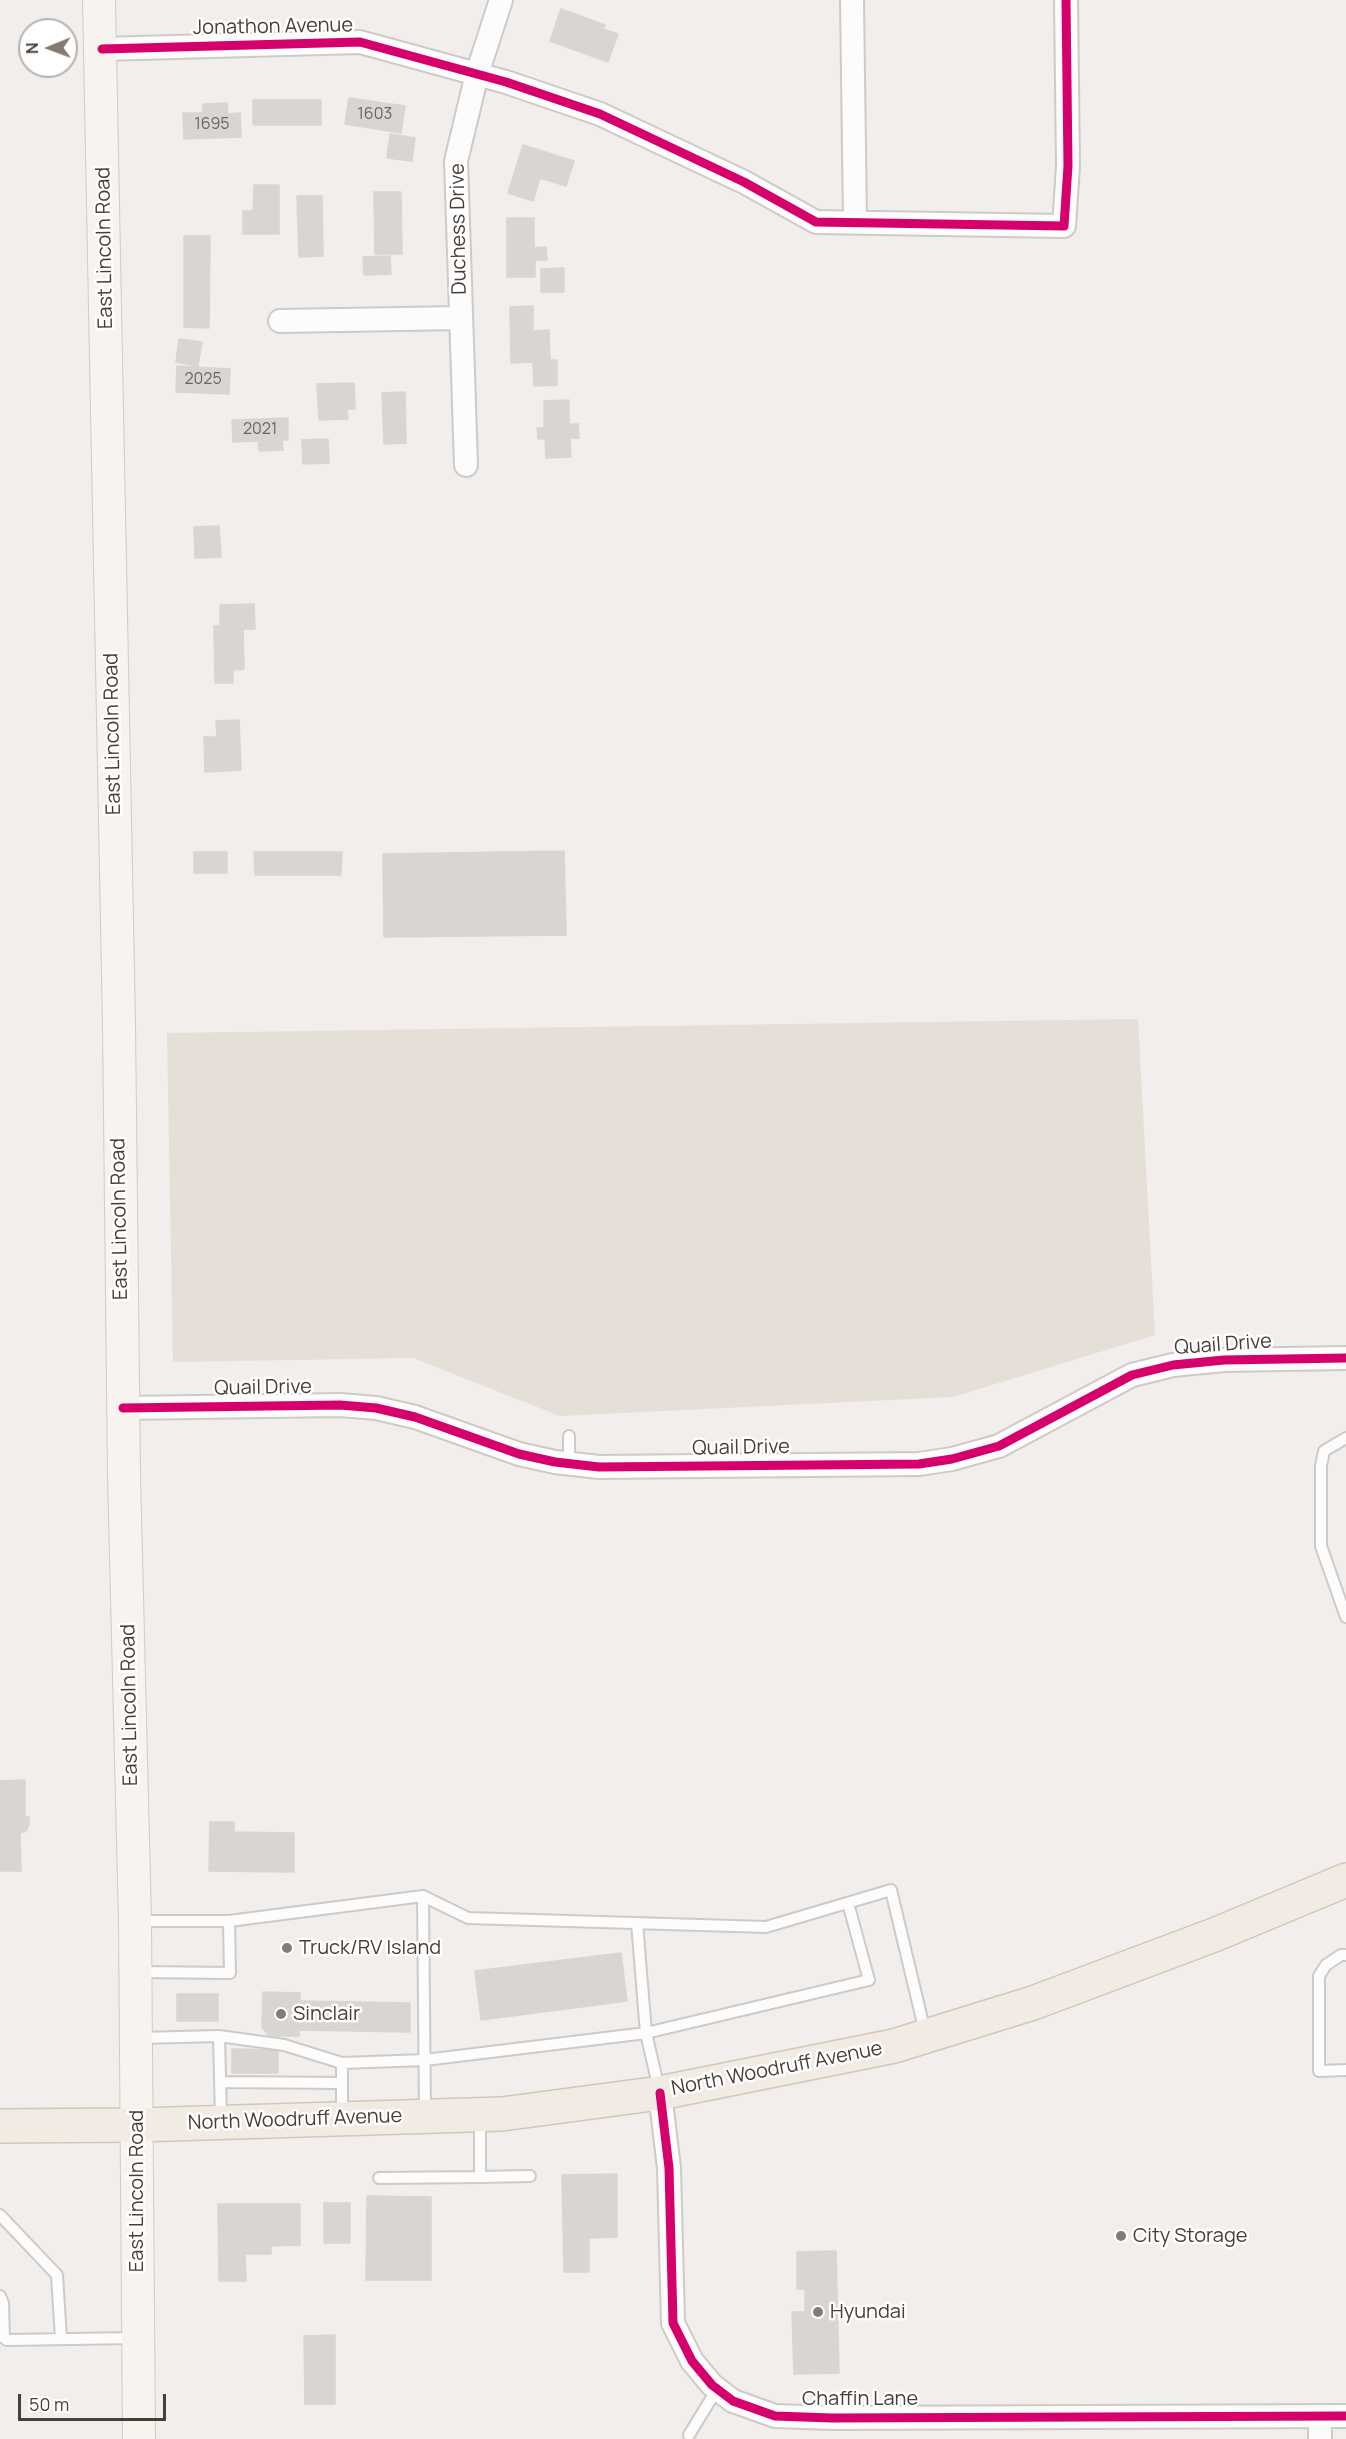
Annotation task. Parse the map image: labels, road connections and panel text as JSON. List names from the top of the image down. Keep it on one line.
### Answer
{"streets":{"main road":["East Lincoln Road","North Woodruff Avenue"],"street":["Jonathon Avenue","Duchess Drive","Quail Drive","Chaffin Lane"]},"crossings":[["Jonathon Avenue","Duchess Drive"],["Jonathon Avenue","East Lincoln Road"],["East Lincoln Road","Quail Drive"],["East Lincoln Road","North Woodruff Avenue"],["North Woodruff Avenue","Chaffin Lane"]],"places":["Truck/RV Island","Sinclair","City Storage","Hyundai"],"house_numbers":["1603","1695","2025","2021"],"scale_bar":"50 m","north":"left"}
